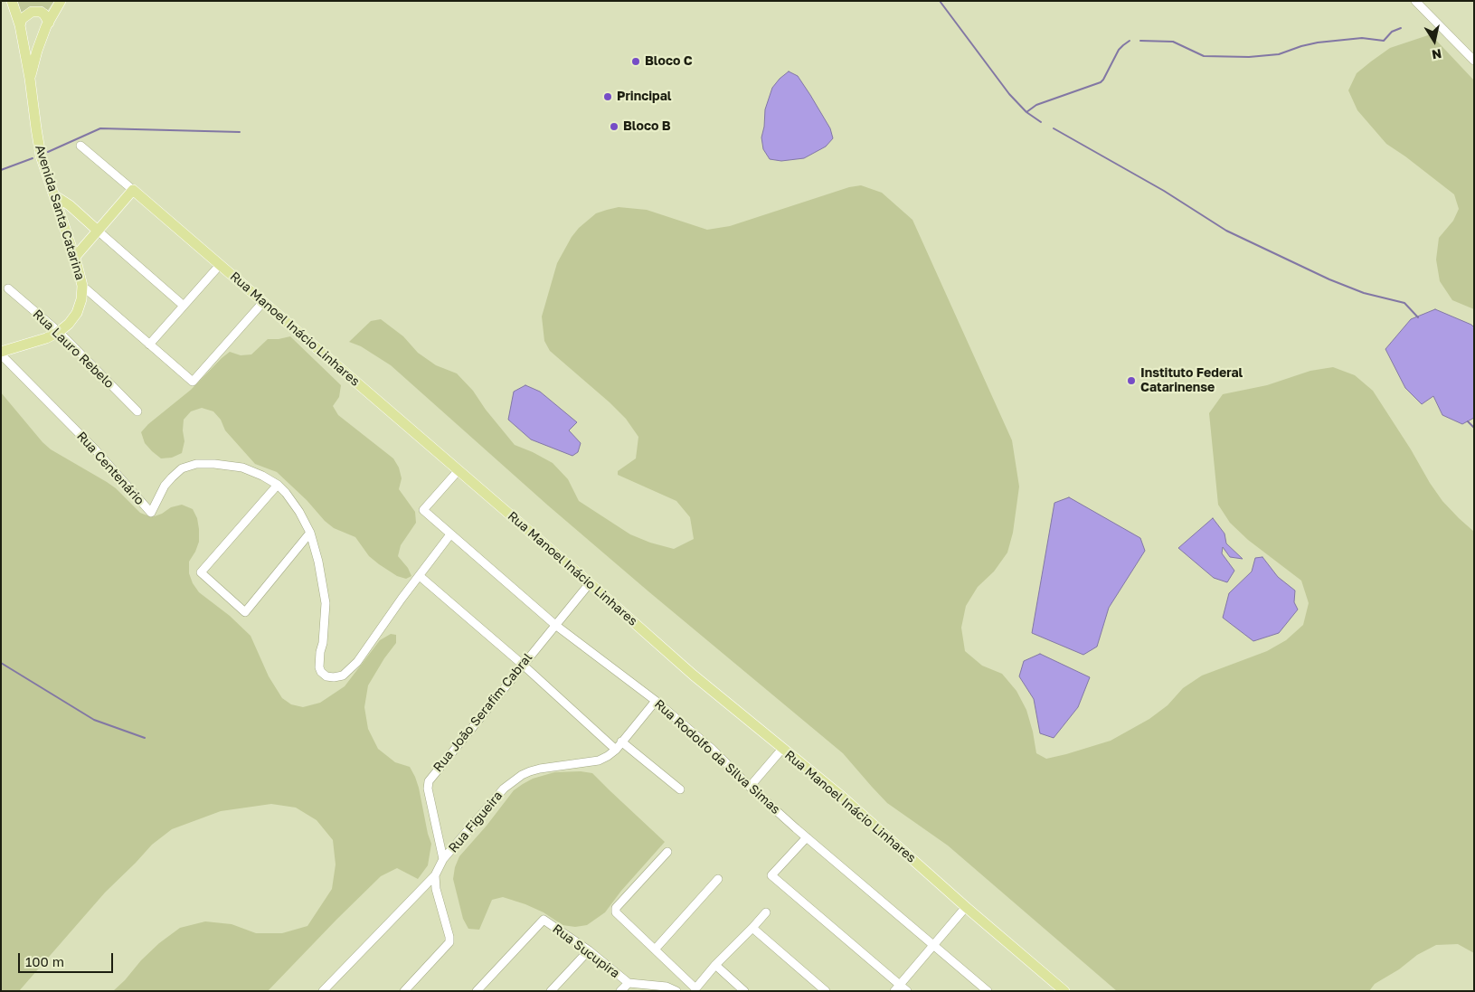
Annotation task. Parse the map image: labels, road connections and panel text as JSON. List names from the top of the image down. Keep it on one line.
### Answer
{"streets":{"main road":["Avenida Santa Catarina","Rua Manoel Inácio Linhares"],"street":["Rua Lauro Rebelo","Rua Centenário","Rua João Serafim Cabral","Rua Rodolfo da Silva Simas","Rua Figueira","Rua Sucupira"]},"crossings":[["Avenida Santa Catarina","Rua Lauro Rebelo"],["Avenida Santa Catarina","Rua Centenário"],["Rua Manoel Inácio Linhares","Rua João Serafim Cabral"],["Rua Manoel Inácio Linhares","Rua Rodolfo da Silva Simas"],["Rua Centenário","Rua Rodolfo da Silva Simas"],["Rua João Serafim Cabral","Rua Rodolfo da Silva Simas"],["Rua João Serafim Cabral","Rua Figueira"],["Rua Rodolfo da Silva Simas","Rua Figueira"]],"places":["Bloco C","Principal","Bloco B","Instituto Federal Catarinense"],"scale_bar":"100 m","north":"bottom"}
